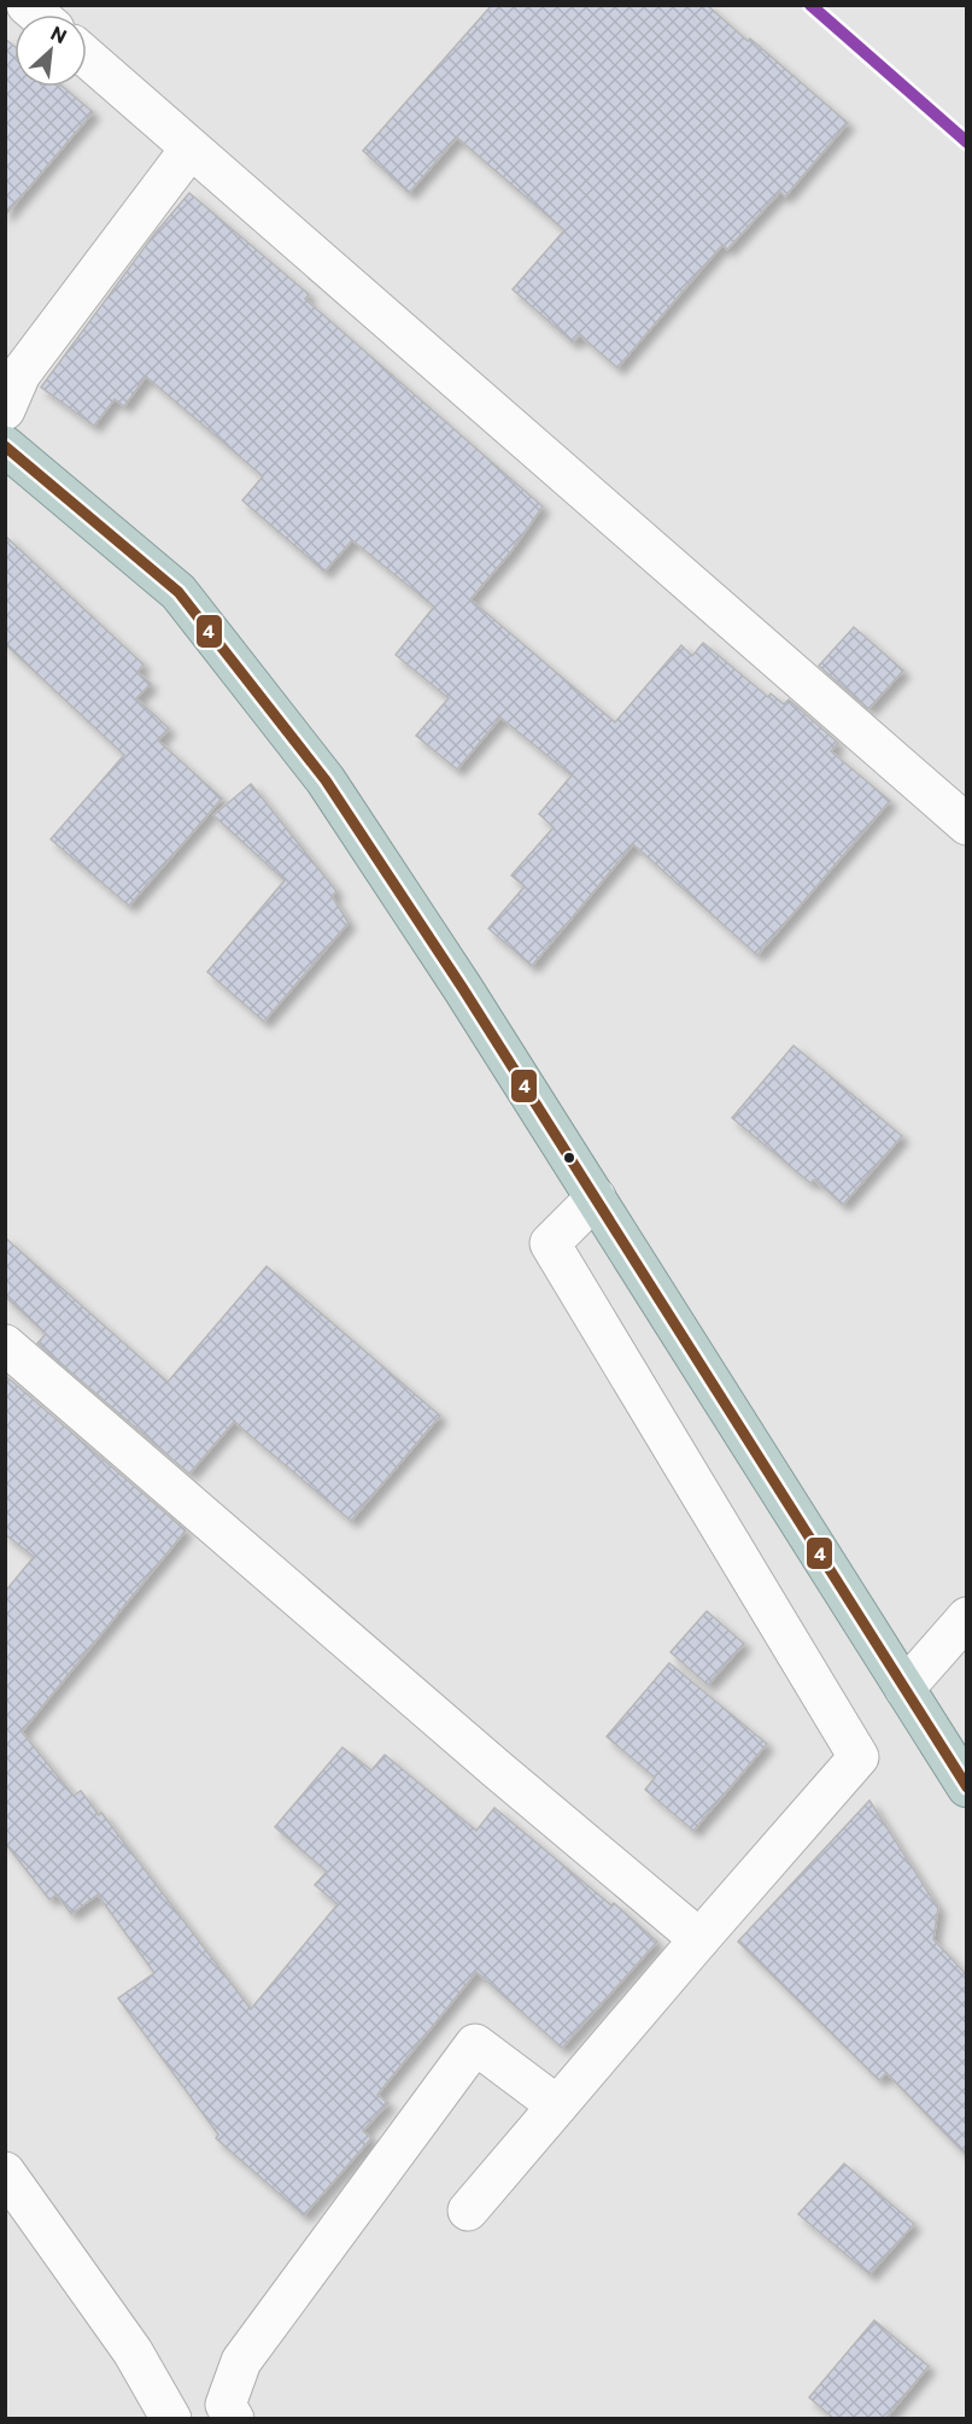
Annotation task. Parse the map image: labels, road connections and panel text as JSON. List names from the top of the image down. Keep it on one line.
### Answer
{"lines":["transit line 4"],"north":"top right"}
